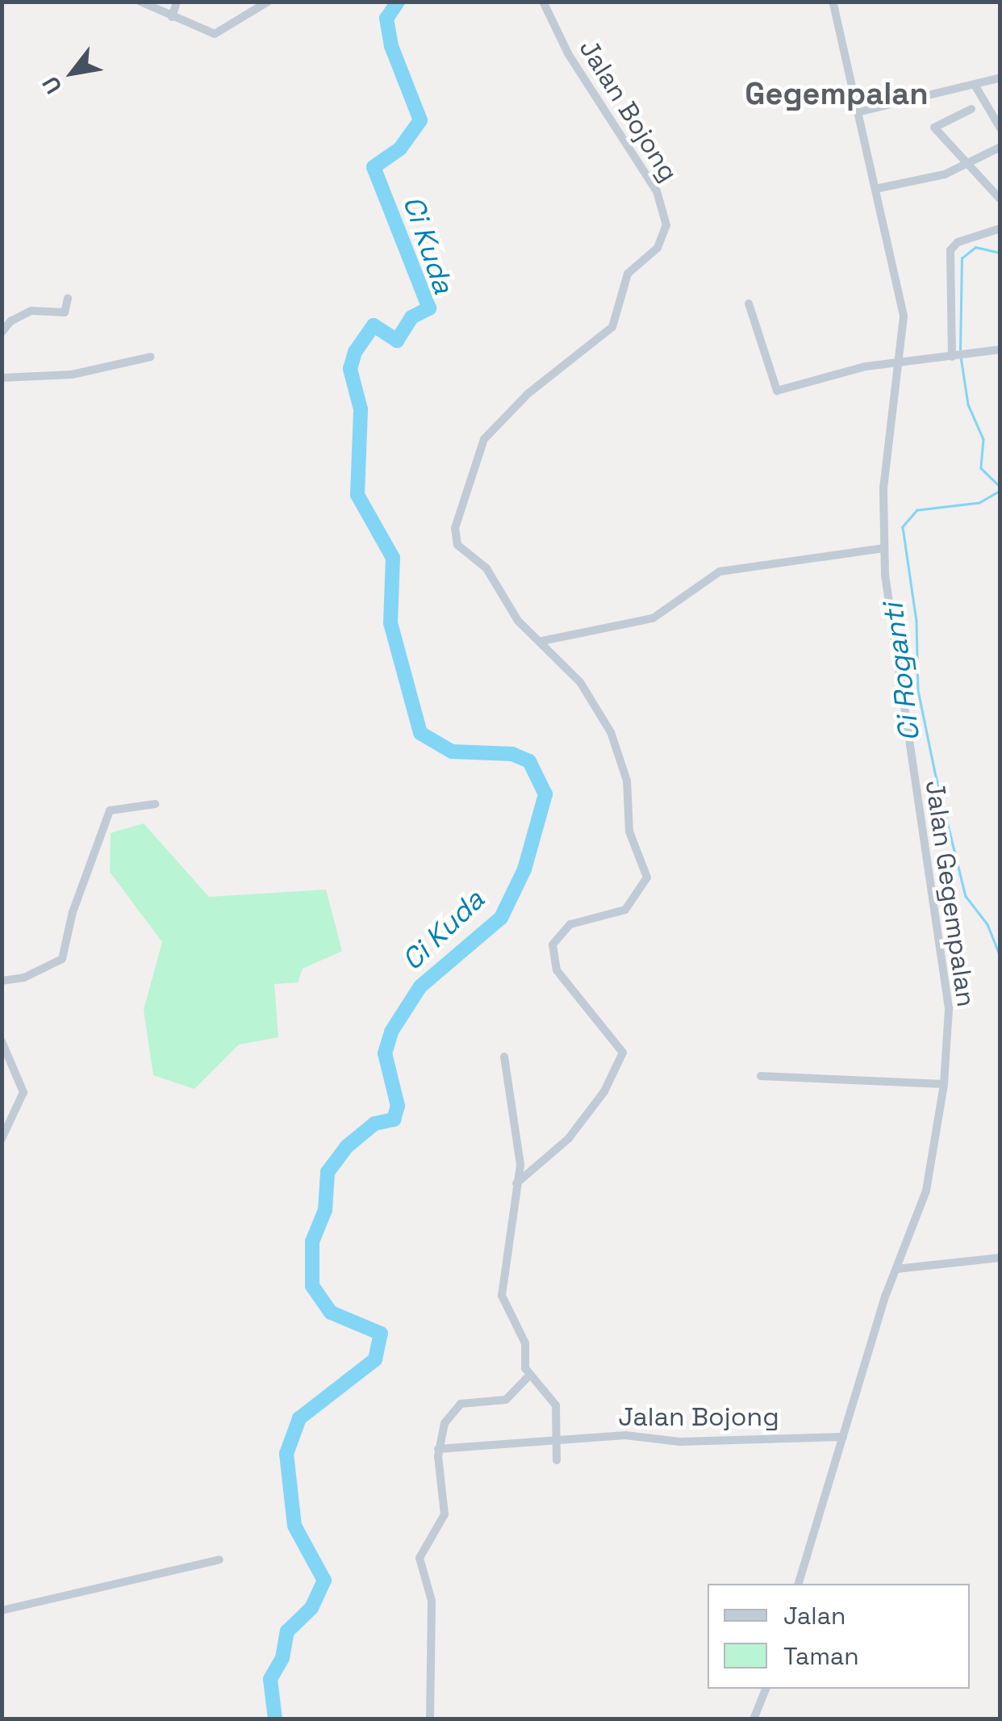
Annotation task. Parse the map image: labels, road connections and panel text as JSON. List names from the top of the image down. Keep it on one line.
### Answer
{"streets":{"street":["Jalan Bojong","Jalan Gegempalan"]},"crossings":[["Jalan Bojong","Jalan Gegempalan"]],"districts":["Gegempalan"],"water":["Ci Kuda","Ci Roganti"],"legend":["Jalan","Taman"],"north":"bottom left"}
